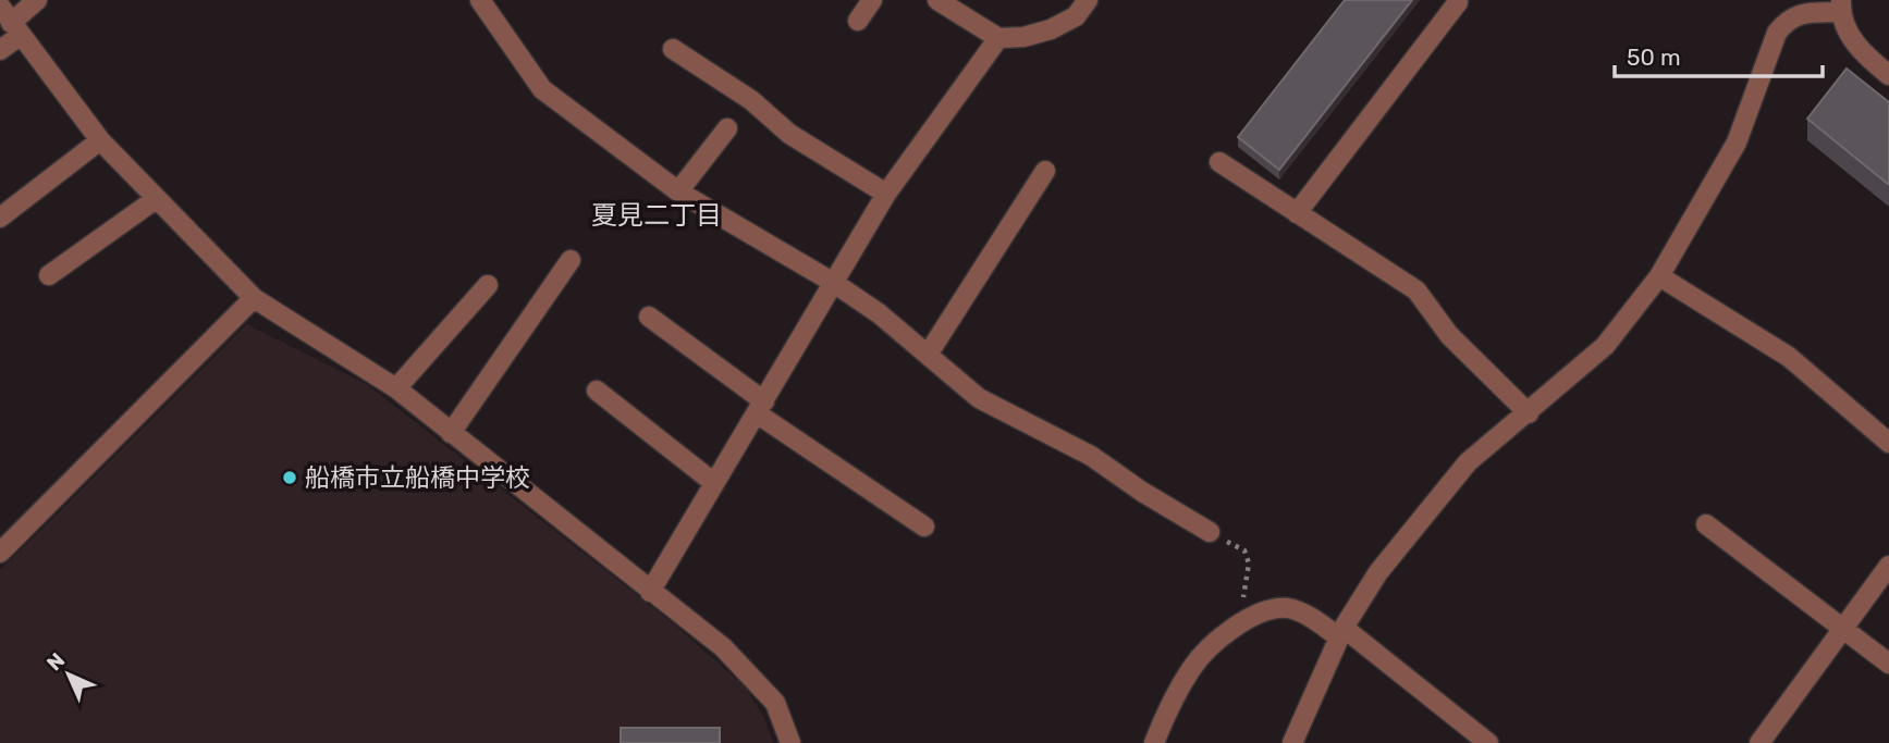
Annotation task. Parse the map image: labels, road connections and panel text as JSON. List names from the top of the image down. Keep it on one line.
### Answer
{"districts":["夏見二丁目"],"places":["船橋市立船橋中学校"],"scale_bar":"50 m","north":"top left"}
